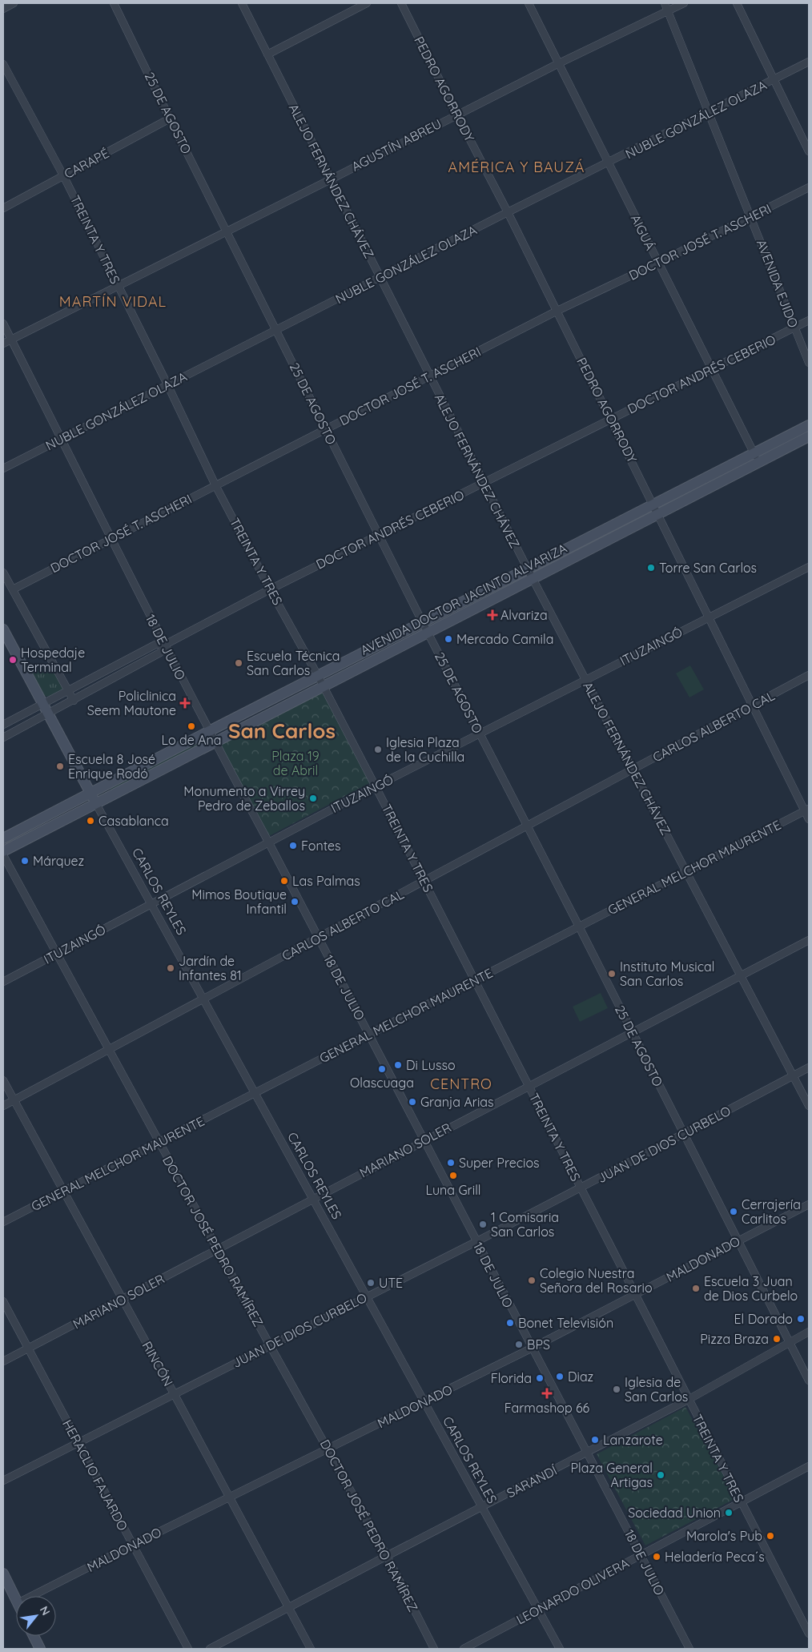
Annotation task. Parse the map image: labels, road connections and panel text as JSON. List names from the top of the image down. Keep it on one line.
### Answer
{"streets":{"main road":["AVENIDA DOCTOR JACINTO ALVARIZA","CARLOS REYLES"],"street":["PEDRO AGORRODY","25 DE AGOSTO","NUBLE GONZÁLEZ OLAZA","AGUSTÍN ABREU","CARAPÉ","ALEJO FERNÁNDEZ CHÁVEZ","AIGUÁ","TREINTA Y TRES","DOCTOR JOSÉ T. ASCHERI","AVENIDA EJIDO","DOCTOR ANDRÉS CEBERIO","ITUZAINGÓ","18 DE JULIO","CARLOS ALBERTO CAL","GENERAL MELCHOR MAURENTE","JUAN DE DIOS CURBELO","MARIANO SOLER","DOCTOR JOSÉ PEDRO RAMÍREZ","MALDONADO","RINCÓN","HERACLIO FAJARDO","SARANDÍ","LEONARDO OLIVERA"]},"crossings":[["PEDRO AGORRODY","NUBLE GONZÁLEZ OLAZA"],["PEDRO AGORRODY","AGUSTÍN ABREU"],["PEDRO AGORRODY","DOCTOR JOSÉ T. ASCHERI"],["PEDRO AGORRODY","DOCTOR ANDRÉS CEBERIO"],["PEDRO AGORRODY","AVENIDA DOCTOR JACINTO ALVARIZA"],["PEDRO AGORRODY","ITUZAINGÓ"],["PEDRO AGORRODY","CARLOS ALBERTO CAL"],["PEDRO AGORRODY","GENERAL MELCHOR MAURENTE"],["25 DE AGOSTO","NUBLE GONZÁLEZ OLAZA"],["25 DE AGOSTO","AGUSTÍN ABREU"],["25 DE AGOSTO","CARAPÉ"],["25 DE AGOSTO","DOCTOR JOSÉ T. ASCHERI"],["25 DE AGOSTO","DOCTOR ANDRÉS CEBERIO"],["25 DE AGOSTO","AVENIDA DOCTOR JACINTO ALVARIZA"],["25 DE AGOSTO","ITUZAINGÓ"],["25 DE AGOSTO","CARLOS ALBERTO CAL"],["25 DE AGOSTO","GENERAL MELCHOR MAURENTE"],["25 DE AGOSTO","JUAN DE DIOS CURBELO"],["25 DE AGOSTO","MARIANO SOLER"],["25 DE AGOSTO","MALDONADO"],["25 DE AGOSTO","SARANDÍ"],["NUBLE GONZÁLEZ OLAZA","ALEJO FERNÁNDEZ CHÁVEZ"],["NUBLE GONZÁLEZ OLAZA","AIGUÁ"],["NUBLE GONZÁLEZ OLAZA","TREINTA Y TRES"],["NUBLE GONZÁLEZ OLAZA","AVENIDA EJIDO"],["NUBLE GONZÁLEZ OLAZA","18 DE JULIO"],["AGUSTÍN ABREU","ALEJO FERNÁNDEZ CHÁVEZ"],["AGUSTÍN ABREU","AIGUÁ"],["AGUSTÍN ABREU","TREINTA Y TRES"],["AGUSTÍN ABREU","AVENIDA EJIDO"],["AGUSTÍN ABREU","18 DE JULIO"],["CARAPÉ","TREINTA Y TRES"],["ALEJO FERNÁNDEZ CHÁVEZ","DOCTOR JOSÉ T. ASCHERI"],["ALEJO FERNÁNDEZ CHÁVEZ","DOCTOR ANDRÉS CEBERIO"],["ALEJO FERNÁNDEZ CHÁVEZ","AVENIDA DOCTOR JACINTO ALVARIZA"],["ALEJO FERNÁNDEZ CHÁVEZ","ITUZAINGÓ"],["ALEJO FERNÁNDEZ CHÁVEZ","CARLOS ALBERTO CAL"],["ALEJO FERNÁNDEZ CHÁVEZ","GENERAL MELCHOR MAURENTE"],["ALEJO FERNÁNDEZ CHÁVEZ","JUAN DE DIOS CURBELO"],["ALEJO FERNÁNDEZ CHÁVEZ","MARIANO SOLER"],["AIGUÁ","DOCTOR JOSÉ T. ASCHERI"],["AIGUÁ","DOCTOR ANDRÉS CEBERIO"],["AIGUÁ","AVENIDA DOCTOR JACINTO ALVARIZA"],["TREINTA Y TRES","DOCTOR JOSÉ T. ASCHERI"],["TREINTA Y TRES","DOCTOR ANDRÉS CEBERIO"],["TREINTA Y TRES","AVENIDA DOCTOR JACINTO ALVARIZA"],["TREINTA Y TRES","ITUZAINGÓ"],["TREINTA Y TRES","CARLOS ALBERTO CAL"],["TREINTA Y TRES","GENERAL MELCHOR MAURENTE"],["TREINTA Y TRES","JUAN DE DIOS CURBELO"],["TREINTA Y TRES","MARIANO SOLER"],["TREINTA Y TRES","MALDONADO"],["TREINTA Y TRES","SARANDÍ"],["TREINTA Y TRES","LEONARDO OLIVERA"],["DOCTOR JOSÉ T. ASCHERI","AVENIDA EJIDO"],["DOCTOR JOSÉ T. ASCHERI","18 DE JULIO"],["AVENIDA EJIDO","DOCTOR ANDRÉS CEBERIO"],["DOCTOR ANDRÉS CEBERIO","18 DE JULIO"],["DOCTOR ANDRÉS CEBERIO","CARLOS REYLES"],["AVENIDA DOCTOR JACINTO ALVARIZA","18 DE JULIO"],["AVENIDA DOCTOR JACINTO ALVARIZA","CARLOS REYLES"],["ITUZAINGÓ","18 DE JULIO"],["ITUZAINGÓ","CARLOS REYLES"],["ITUZAINGÓ","DOCTOR JOSÉ PEDRO RAMÍREZ"],["18 DE JULIO","CARLOS ALBERTO CAL"],["18 DE JULIO","GENERAL MELCHOR MAURENTE"],["18 DE JULIO","JUAN DE DIOS CURBELO"],["18 DE JULIO","MARIANO SOLER"],["18 DE JULIO","MALDONADO"],["18 DE JULIO","SARANDÍ"],["18 DE JULIO","LEONARDO OLIVERA"],["CARLOS ALBERTO CAL","CARLOS REYLES"],["CARLOS ALBERTO CAL","DOCTOR JOSÉ PEDRO RAMÍREZ"],["CARLOS ALBERTO CAL","RINCÓN"],["GENERAL MELCHOR MAURENTE","CARLOS REYLES"],["GENERAL MELCHOR MAURENTE","DOCTOR JOSÉ PEDRO RAMÍREZ"],["GENERAL MELCHOR MAURENTE","RINCÓN"],["CARLOS REYLES","JUAN DE DIOS CURBELO"],["CARLOS REYLES","MARIANO SOLER"],["CARLOS REYLES","MALDONADO"],["CARLOS REYLES","SARANDÍ"],["CARLOS REYLES","LEONARDO OLIVERA"],["JUAN DE DIOS CURBELO","DOCTOR JOSÉ PEDRO RAMÍREZ"],["JUAN DE DIOS CURBELO","RINCÓN"],["JUAN DE DIOS CURBELO","HERACLIO FAJARDO"],["MARIANO SOLER","DOCTOR JOSÉ PEDRO RAMÍREZ"],["MARIANO SOLER","RINCÓN"],["MARIANO SOLER","HERACLIO FAJARDO"],["DOCTOR JOSÉ PEDRO RAMÍREZ","MALDONADO"],["DOCTOR JOSÉ PEDRO RAMÍREZ","SARANDÍ"],["MALDONADO","RINCÓN"],["MALDONADO","HERACLIO FAJARDO"],["RINCÓN","SARANDÍ"]],"districts":["AMÉRICA Y BAUZÁ","MARTÍN VIDAL","San Carlos","CENTRO"],"parks":["Plaza 19 de Abril"],"places":{"other":["Torre San Carlos","Mercado Camila","Hospedaje Terminal","Escuela Técnica San Carlos","Lo de Ana","Iglesia Plaza de la Cuchilla","Escuela 8 José Enrique Rodó","Monumento a Virrey Pedro de Zeballos","Casablanca","Fontes","Márquez","Las Palmas","Mimos Boutique Infantil","Jardín de Infantes 81","Instituto Musical San Carlos","Di Lusso","Olascuaga","Granja Arias","Super Precios","Luna Grill","Cerrajería Carlitos","1 Comisaria San Carlos","Colegio Nuestra Señora del Rosario","UTE","Escuela 3 Juan de Dios Curbelo","El Dorado","Bonet Televisión","Pizza Braza","BPS","Diaz","Florida","Iglesia de San Carlos","Lanzarote","Plaza General Artigas","Sociedad Union","Marola's Pub","Heladería Peca´s"],"health":["Alvariza","Policlinica Seem Mautone","Farmashop 66"]},"north":"top right"}
